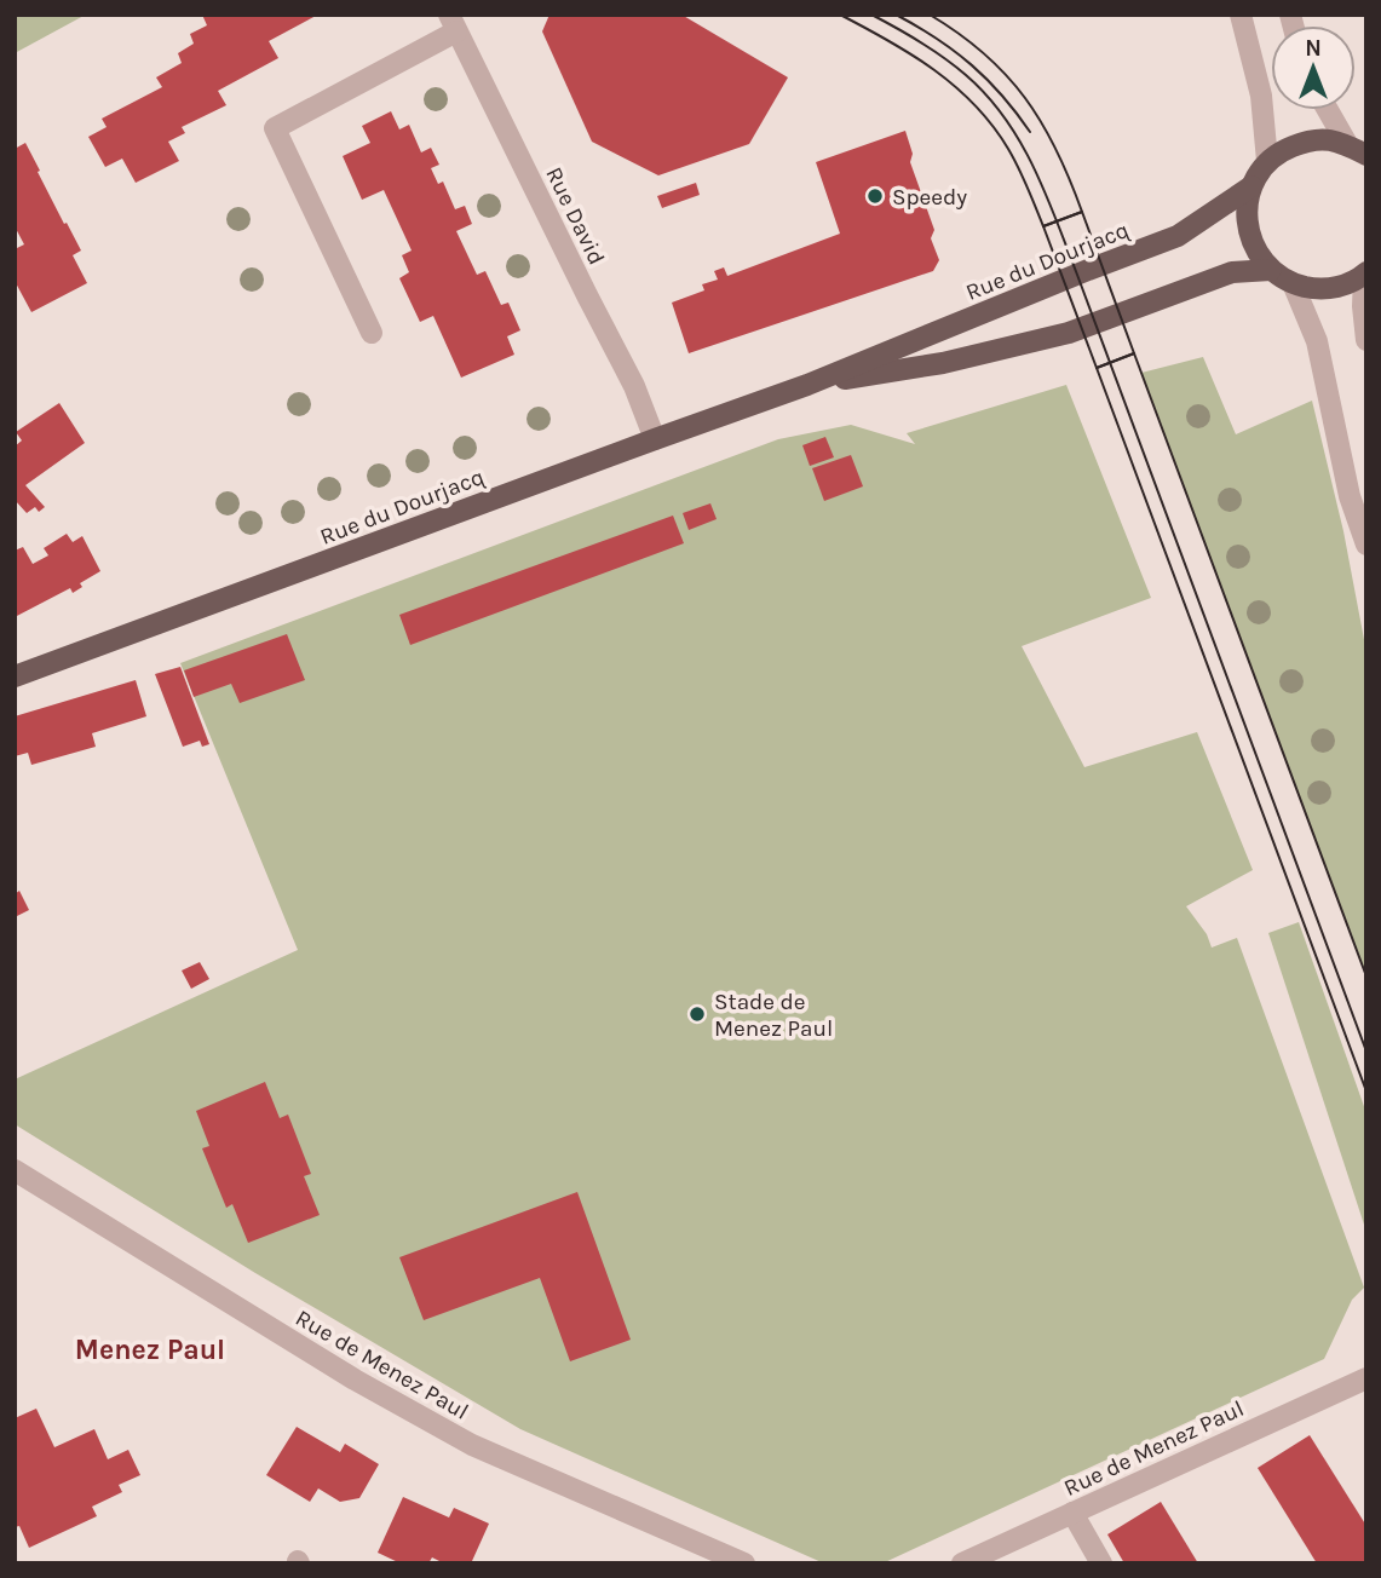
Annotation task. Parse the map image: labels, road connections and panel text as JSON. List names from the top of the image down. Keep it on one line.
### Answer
{"streets":{"main road":["Rue du Dourjacq"],"street":["Rue David","Rue de Menez Paul"]},"crossings":[["Rue David","Rue du Dourjacq"]],"districts":["Menez Paul"],"places":["Speedy","Stade de Menez Paul"],"north":"top"}
